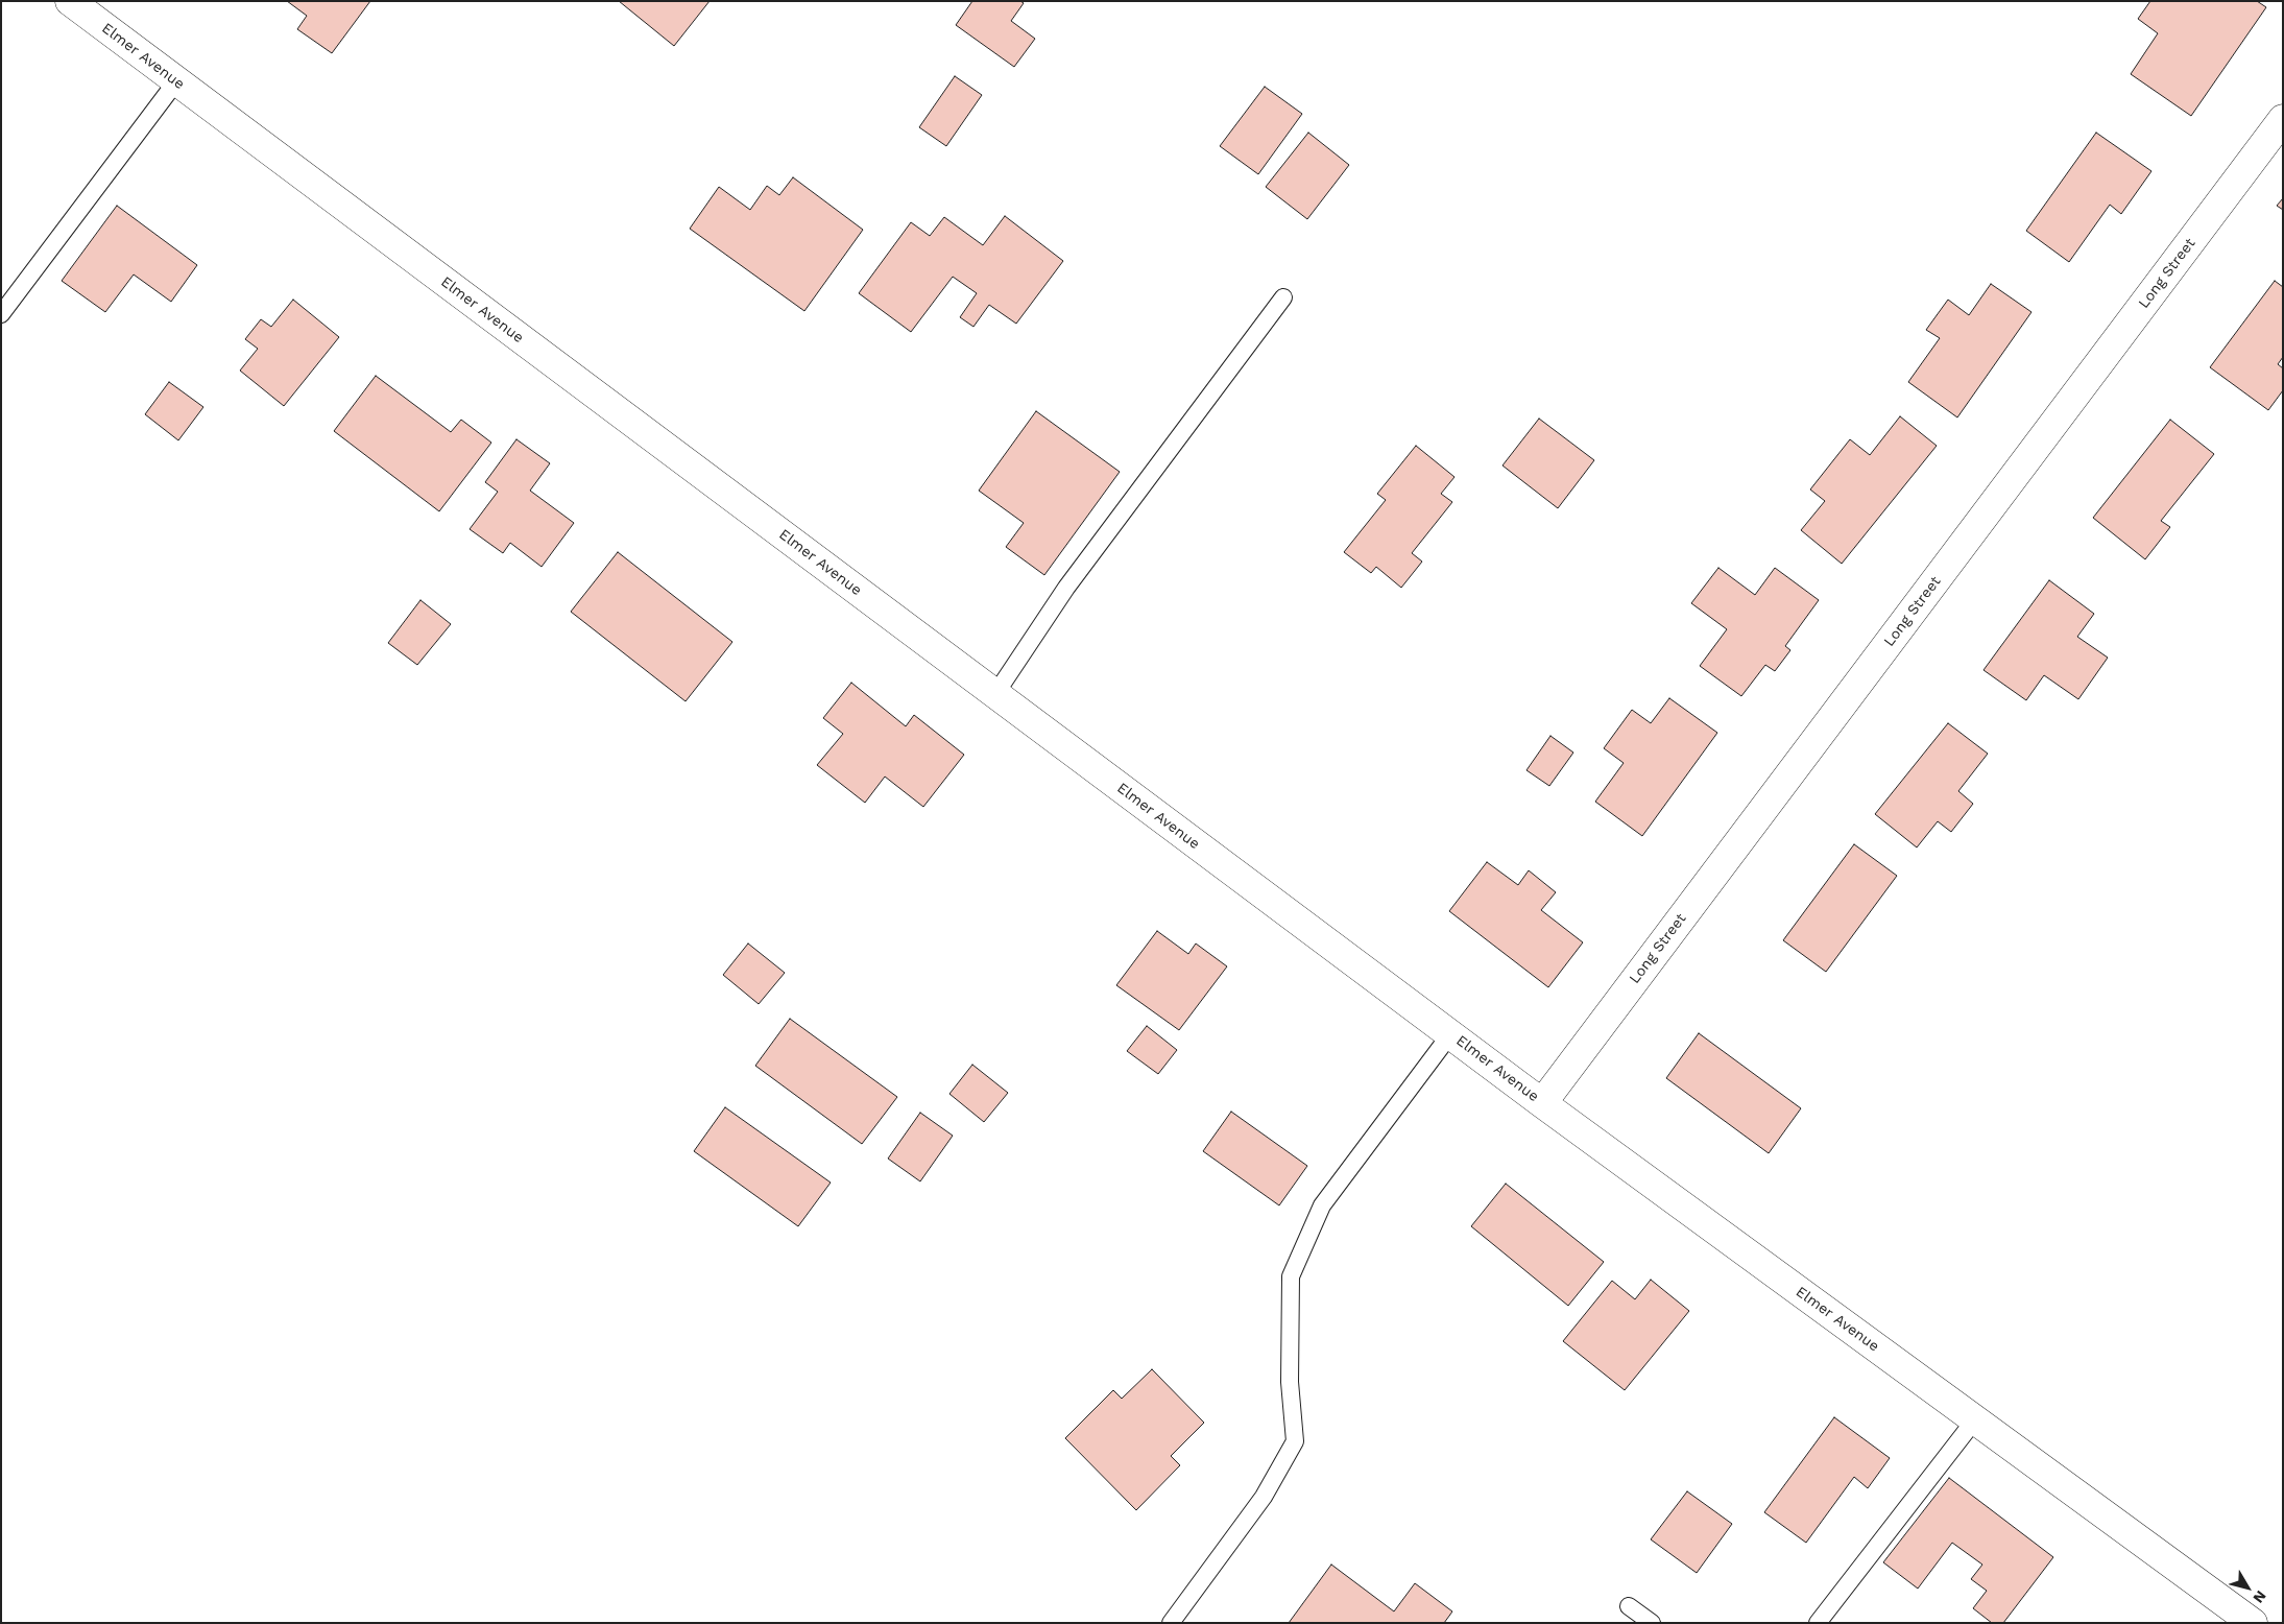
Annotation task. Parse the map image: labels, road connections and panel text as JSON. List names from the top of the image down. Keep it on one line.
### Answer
{"streets":{"street":["Elmer Avenue","Long Street"]},"crossings":[["Elmer Avenue","Long Street"]],"north":"bottom right"}
